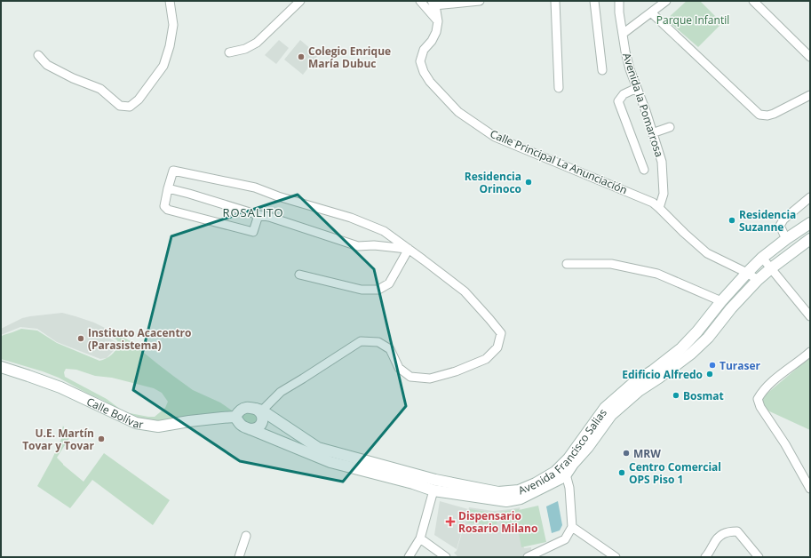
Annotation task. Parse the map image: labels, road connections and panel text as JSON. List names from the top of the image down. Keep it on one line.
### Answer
{"streets":{"street":["Avenida la Pomarrosa","Calle Principal La Anunciación","Calle Bolívar","Avenida Francisco Salias"]},"crossings":[["Avenida la Pomarrosa","Calle Principal La Anunciación"],["Calle Principal La Anunciación","Avenida Francisco Salias"],["Calle Bolívar","Avenida Francisco Salias"]],"districts":["ROSALITO"],"parks":["Parque Infantil"],"places":{"other":["Colegio Enrique María Dubuc","Residencia Orinoco","Residencia Suzanne","Instituto Acacentro (Parasistema)","Turaser","Edificio Alfredo","Bosmat","U.E. Martín Tovar y Tovar","MRW","Centro Comercial OPS Piso 1"],"health":["Dispensario Rosario Milano"]}}
